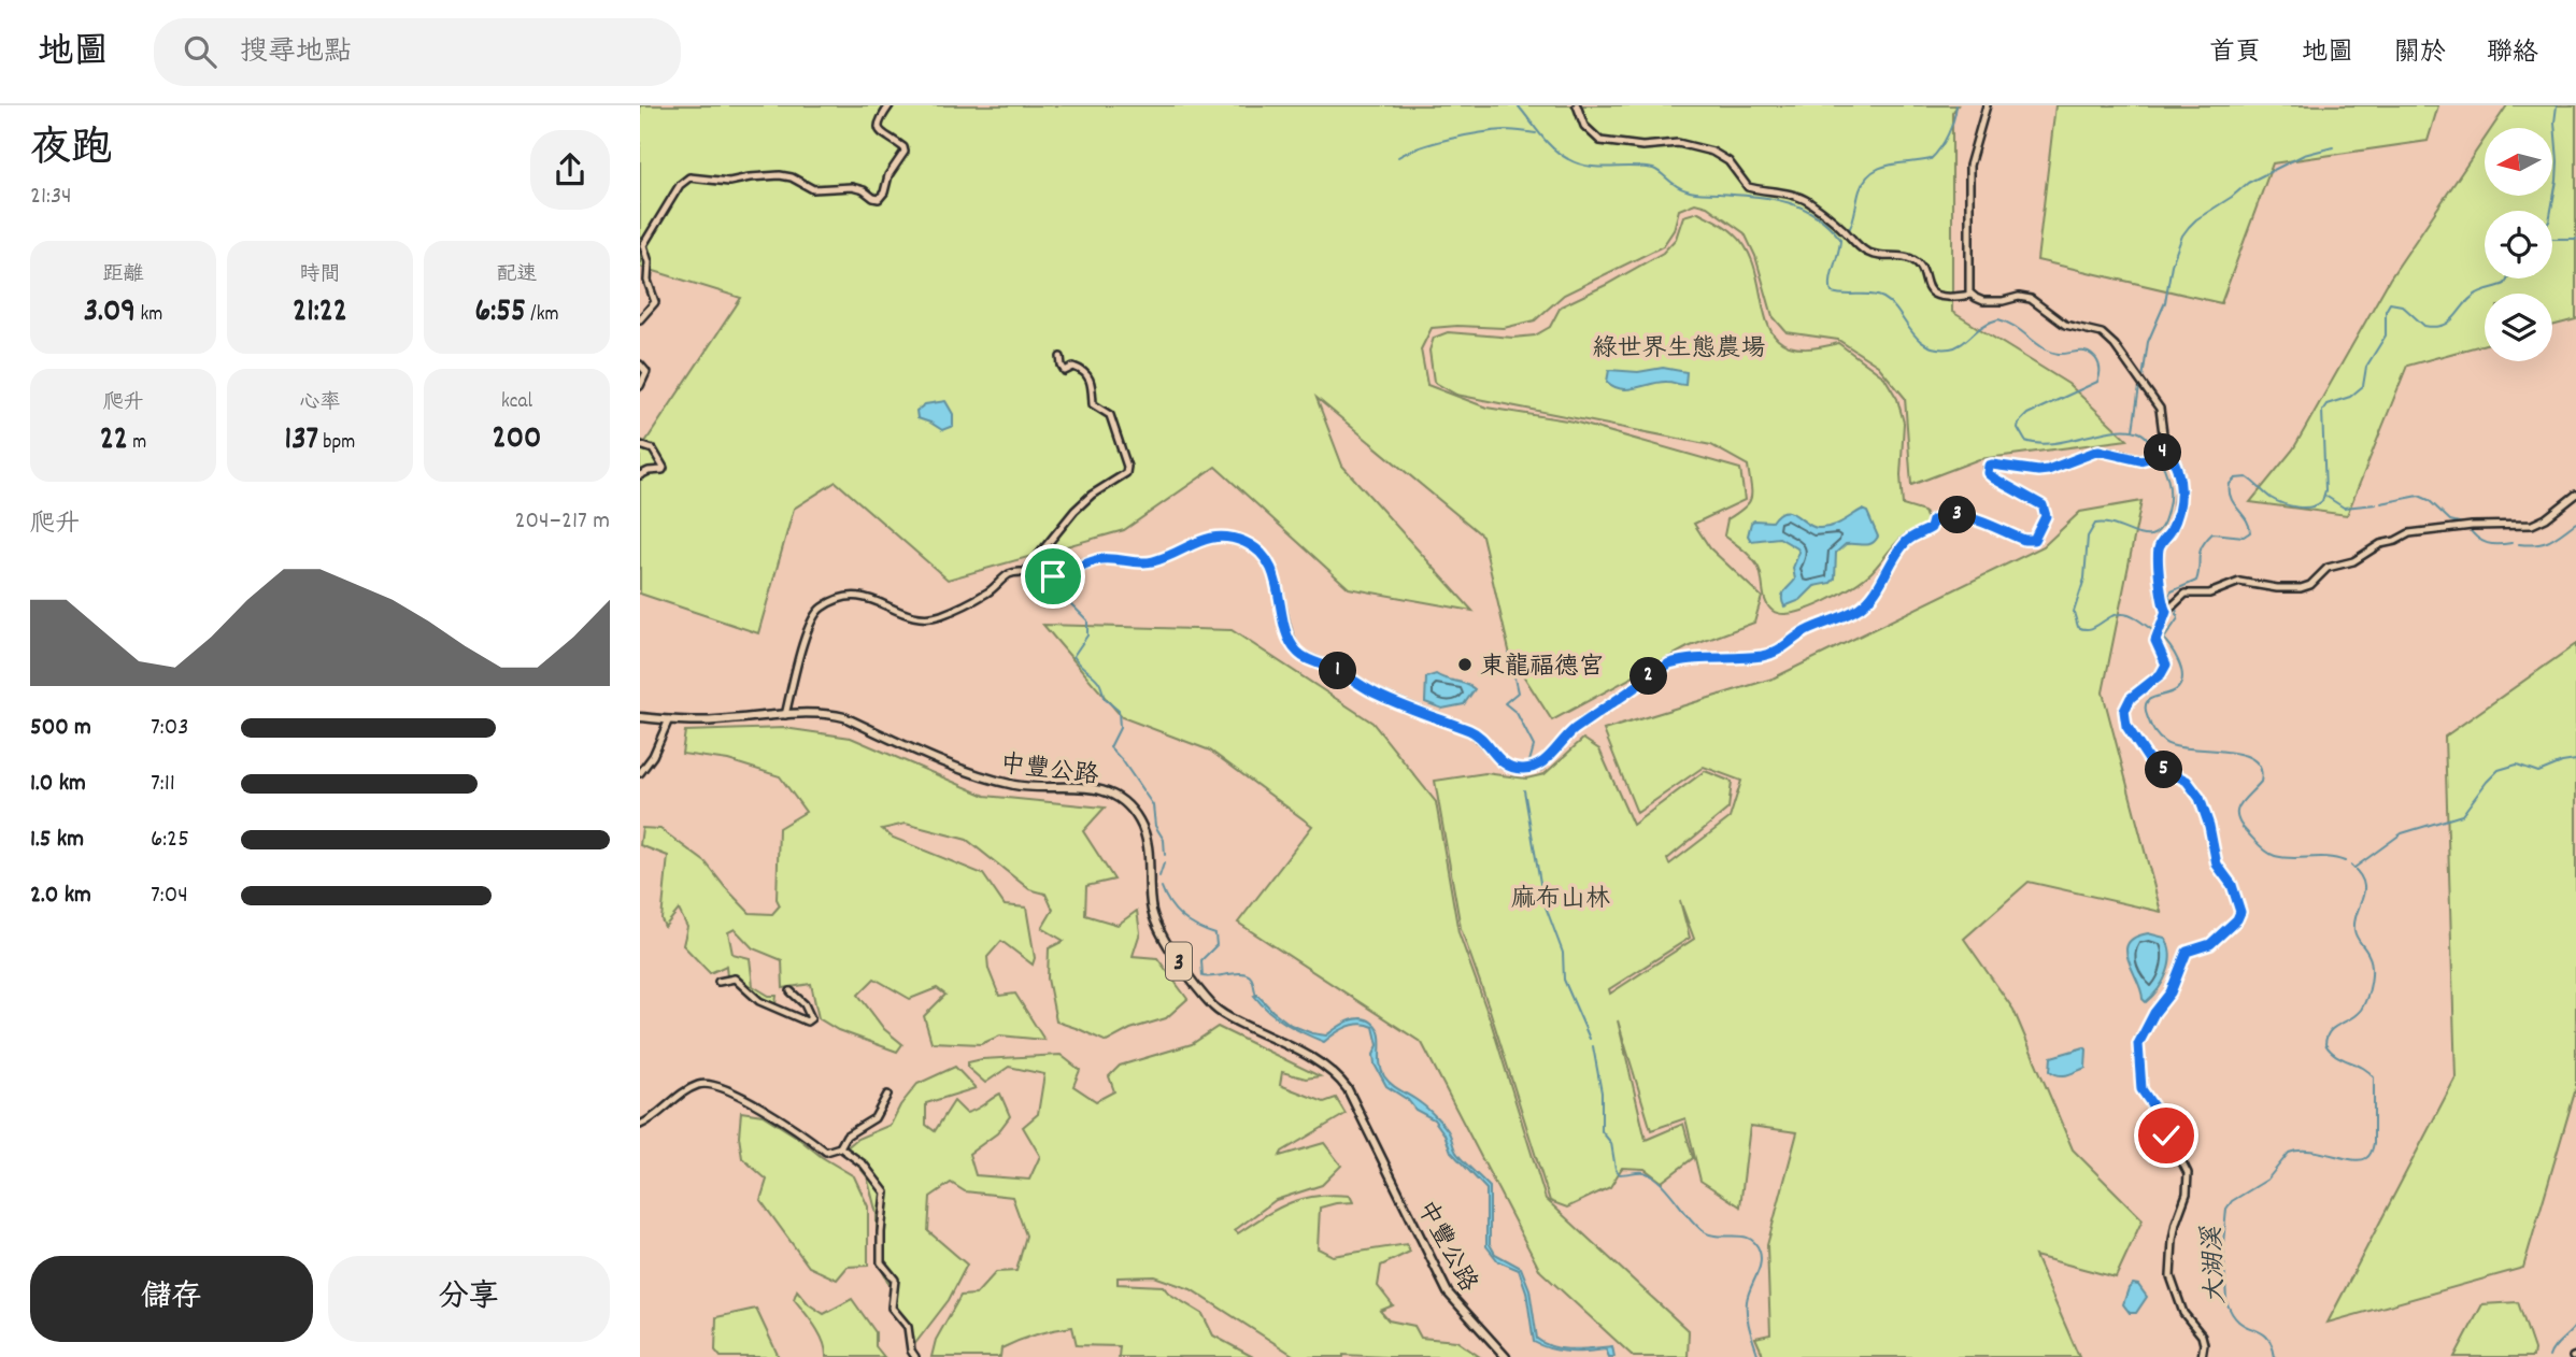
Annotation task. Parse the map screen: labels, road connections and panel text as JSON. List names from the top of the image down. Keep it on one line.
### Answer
{"streets":{"main road":["中豐公路","3"]},"water":["大湖溪"],"parks":["綠世界生態農場","麻布山林"],"places":["東龍福德宮"],"north":"left","page":{"header":"地圖","search":"搜尋地點","nav":["首頁","地圖","關於","聯絡"],"heading":["夜跑","21:34"],"stats":[["距離","3.09 km"],["時間","21:22"],["配速","6:55 /km"],["爬升","22 m"],["心率","137 bpm"],["kcal","200"]],"pins":["4","3","1","2","5"],"chart":["爬升","204–217 m"],"list":[{"name":"500 m","note":"7:03"},{"name":"1.0 km","note":"7:11"},{"name":"1.5 km","note":"6:25"},{"name":"2.0 km","note":"7:04"}],"buttons":["儲存","分享"]}}
